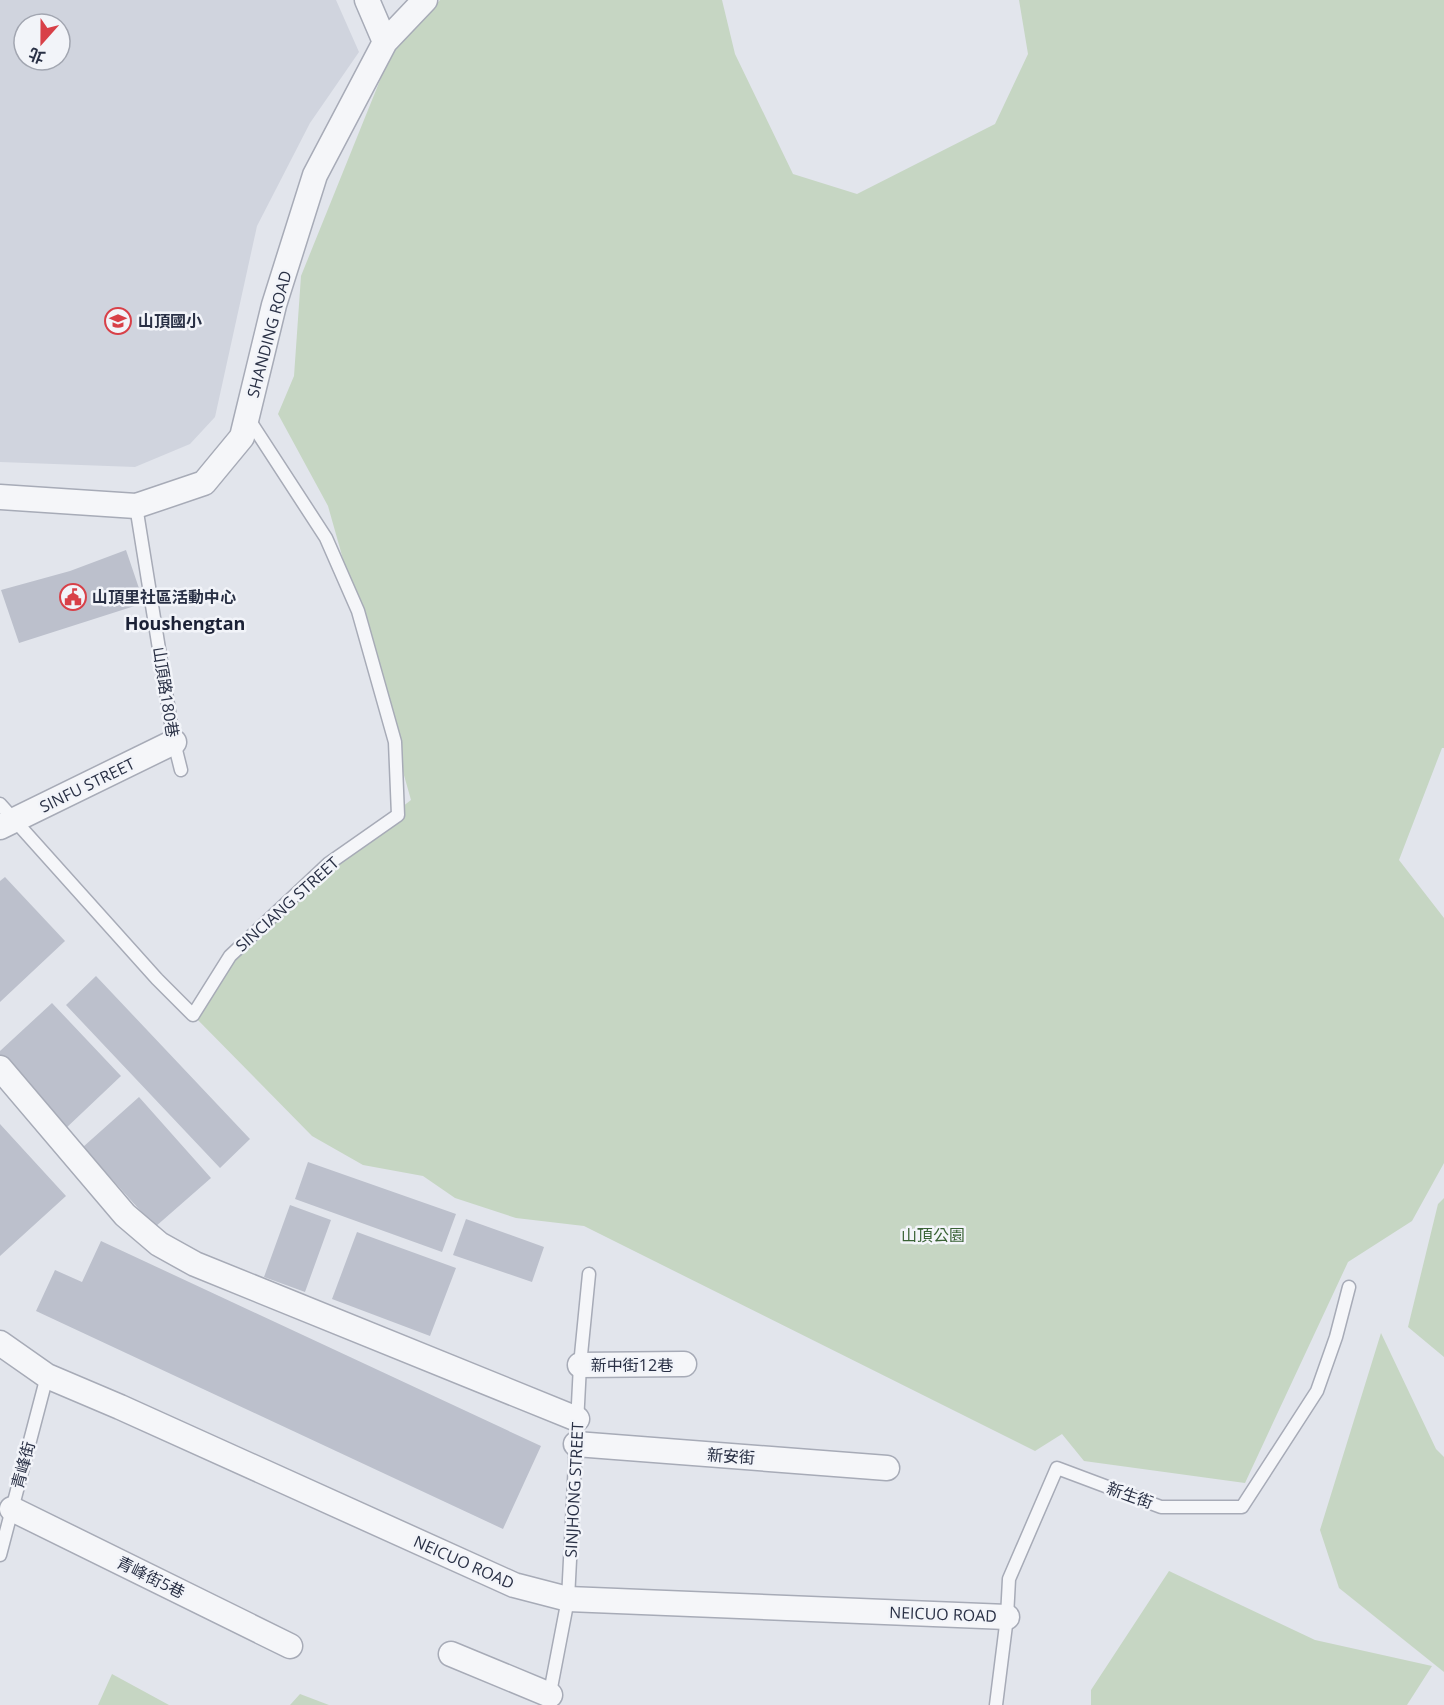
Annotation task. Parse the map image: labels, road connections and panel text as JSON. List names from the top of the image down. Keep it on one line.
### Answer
{"streets":{"street":["SHANDING ROAD","SINFU STREET","新中街12巷","新安街","NEICUO ROAD","青峰街5巷"],"lane":["山頂路180巷","SINCIANG STREET","青峰街","SINJHONG STREET","新生街"]},"crossings":[["SHANDING ROAD","山頂路180巷"],["SHANDING ROAD","SINCIANG STREET"],["山頂路180巷","SINFU STREET"],["SINFU STREET","SINCIANG STREET"],["新中街12巷","SINJHONG STREET"],["新安街","SINJHONG STREET"],["青峰街","NEICUO ROAD"],["青峰街","青峰街5巷"],["SINJHONG STREET","NEICUO ROAD"],["新生街","NEICUO ROAD"]],"districts":["Houshengtan"],"parks":["山頂公園"],"places":{"school or university":["山頂國小"],"public building":["山頂里社區活動中心"]},"north":"bottom"}
